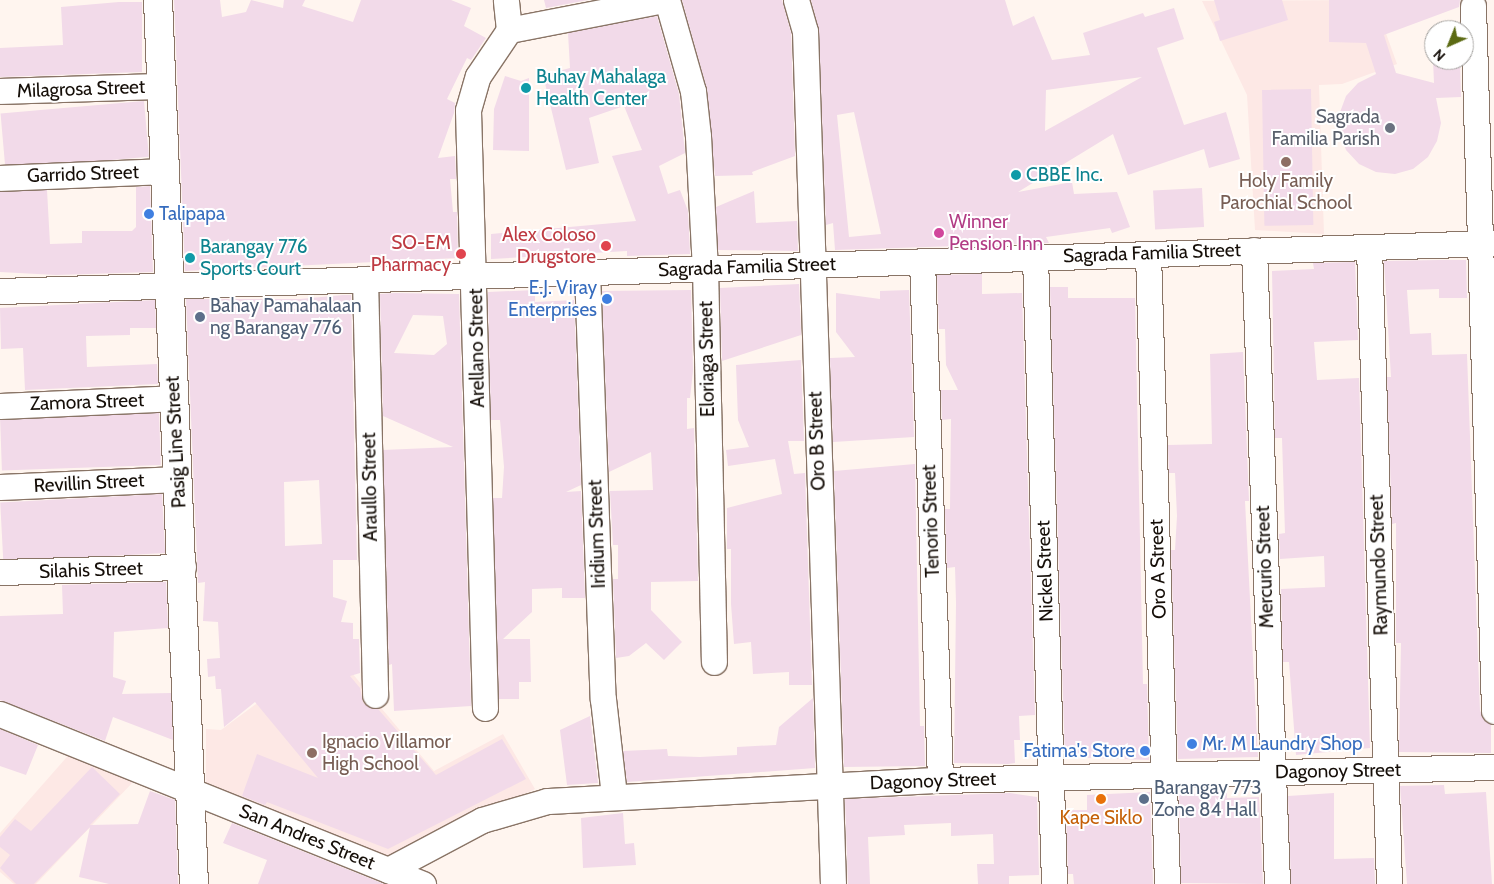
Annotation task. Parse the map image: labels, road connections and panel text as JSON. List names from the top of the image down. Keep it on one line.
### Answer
{"streets":{"main road":["Pasig Line Street"],"street":["Milagrosa Street","Garrido Street","Sagrada Familia Street","Arellano Street","Eloriaga Street","Zamora Street","Oro B Street","Revillin Street","Araullo Street","Tenorio Street","Iridium Street","Raymundo Street","Mercurio Street","Oro A Street","Silahis Street","Nickel Street","Dagonoy Street","San Andres Street"]},"crossings":[["Milagrosa Street","Pasig Line Street"],["Garrido Street","Pasig Line Street"],["Sagrada Familia Street","Arellano Street"],["Sagrada Familia Street","Eloriaga Street"],["Sagrada Familia Street","Oro B Street"],["Sagrada Familia Street","Pasig Line Street"],["Sagrada Familia Street","Araullo Street"],["Sagrada Familia Street","Tenorio Street"],["Sagrada Familia Street","Iridium Street"],["Sagrada Familia Street","Raymundo Street"],["Sagrada Familia Street","Mercurio Street"],["Sagrada Familia Street","Oro A Street"],["Sagrada Familia Street","Nickel Street"],["Zamora Street","Pasig Line Street"],["Oro B Street","Dagonoy Street"],["Pasig Line Street","Revillin Street"],["Pasig Line Street","Silahis Street"],["Pasig Line Street","San Andres Street"],["Tenorio Street","Dagonoy Street"],["Iridium Street","Dagonoy Street"],["Raymundo Street","Dagonoy Street"],["Mercurio Street","Dagonoy Street"],["Oro A Street","Dagonoy Street"],["Nickel Street","Dagonoy Street"],["Dagonoy Street","San Andres Street"]],"places":["Buhay Mahalaga Health Center","Sagrada Familia Parish","Holy Family Parochial School","CBBE Inc.","Talipapa","Winner Pension Inn","Alex Coloso Drugstore","SO-EM Pharmacy","Barangay 776 Sports Court","E.J. Viray Enterprises","Bahay Pamahalaan ng Barangay 776","Mr. M Laundry Shop","Fatima's Store","Ignacio Villamor High School","Kape Siklo","Barangay 773 Zone 84 Hall"],"north":"bottom left"}
